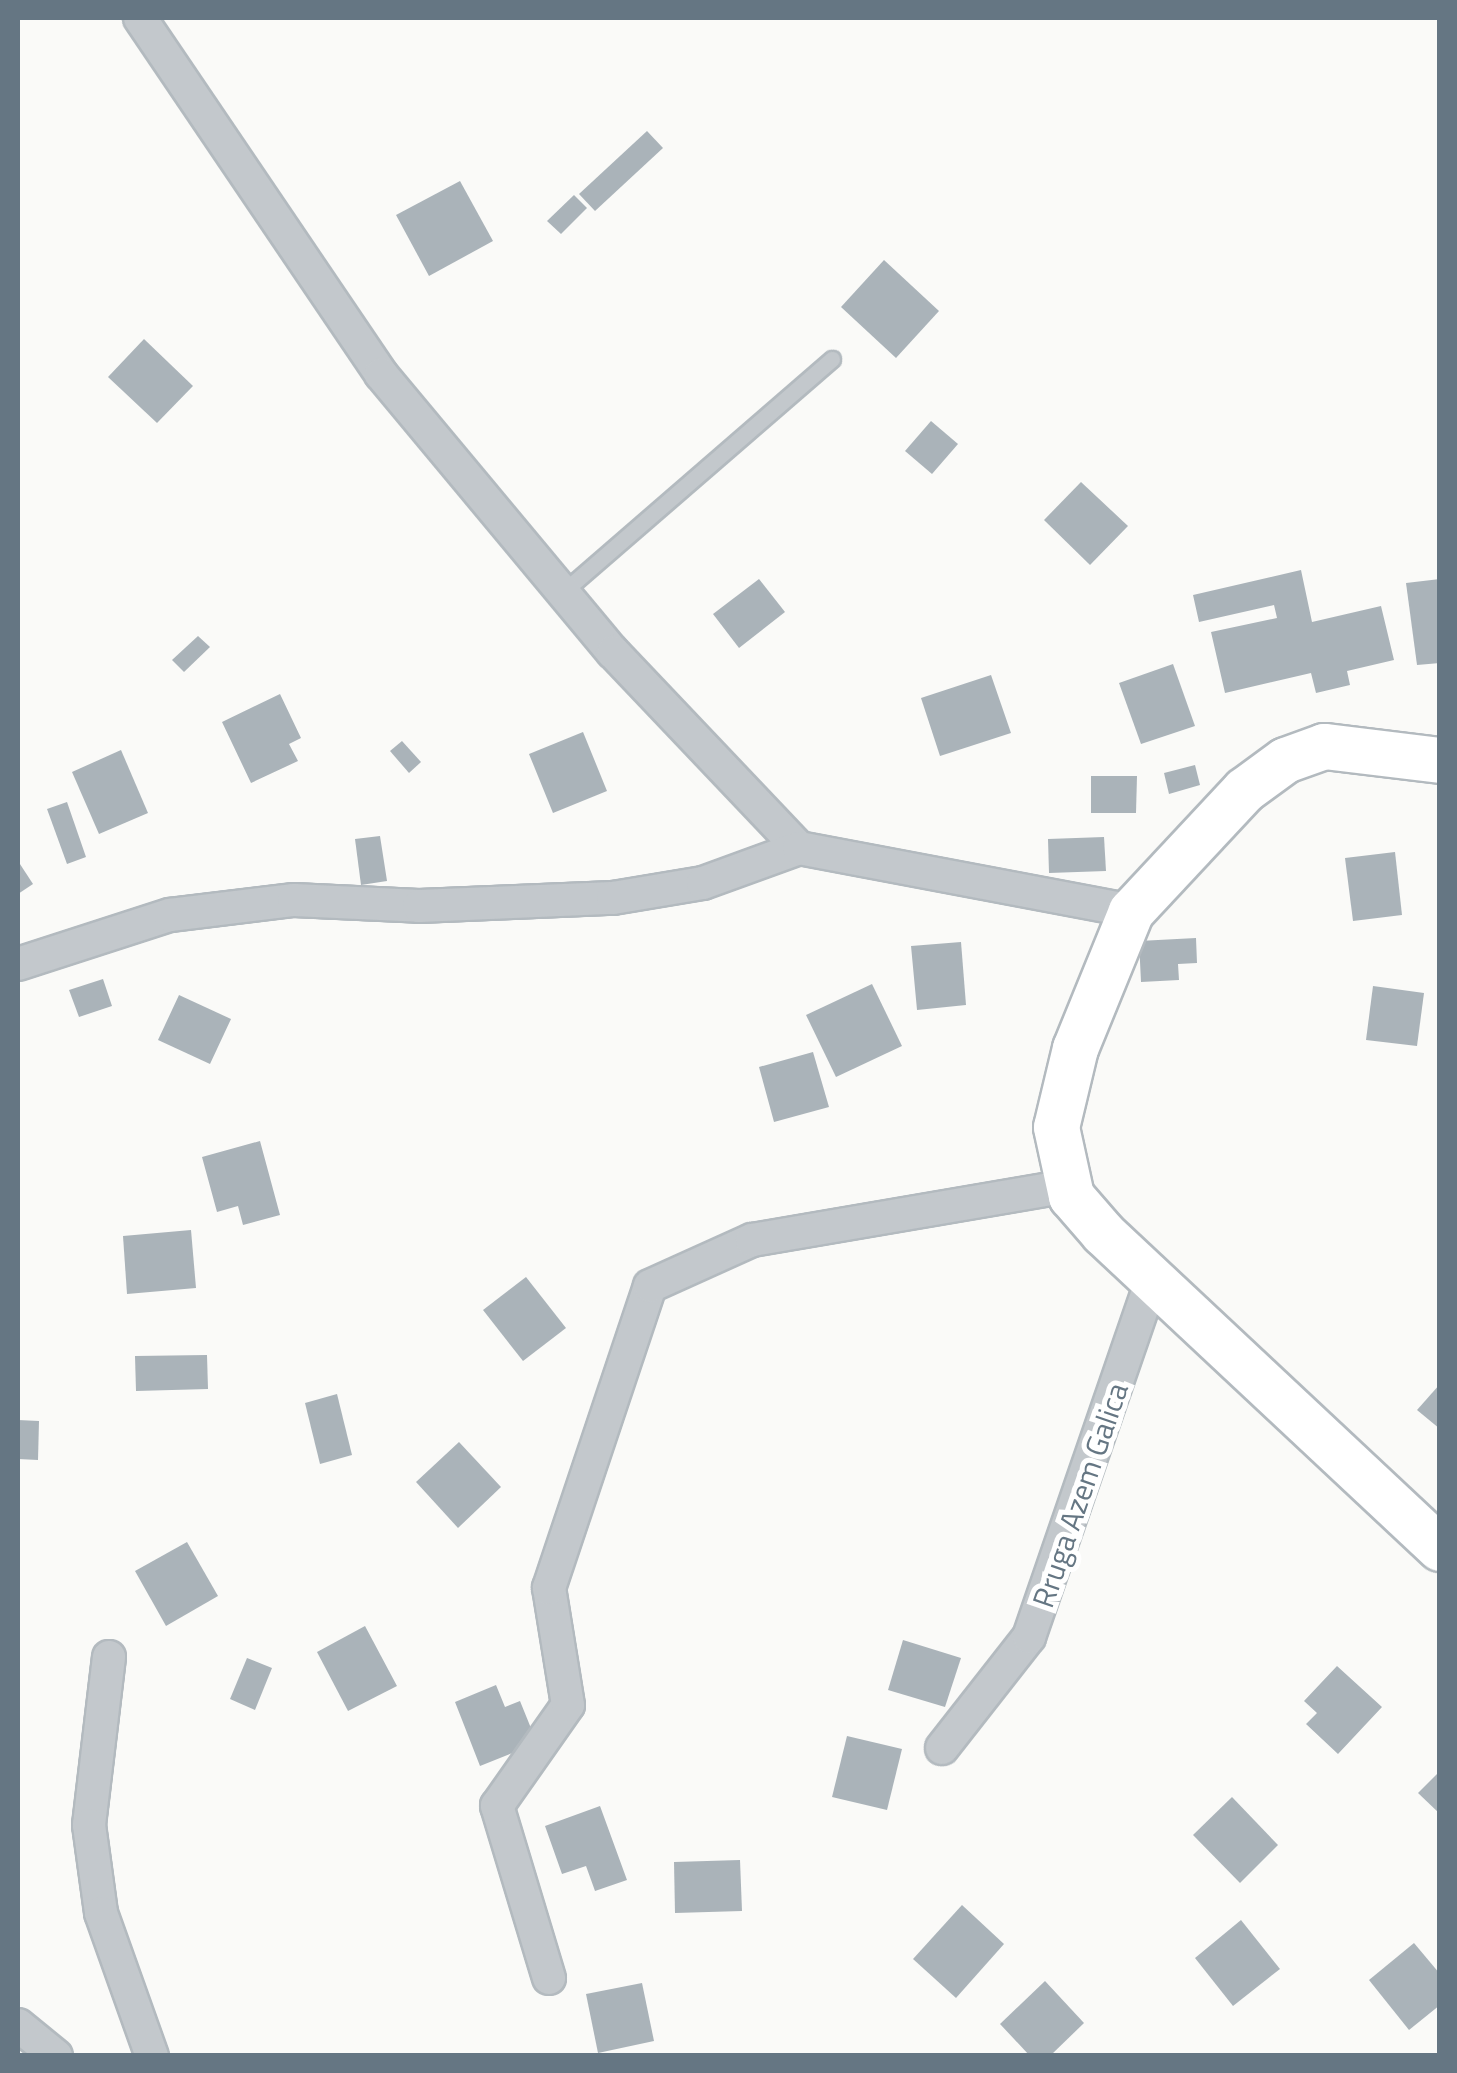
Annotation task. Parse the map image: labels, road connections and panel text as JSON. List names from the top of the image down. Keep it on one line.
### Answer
{"streets":{"street":["Rruga Azem Galica"]}}
